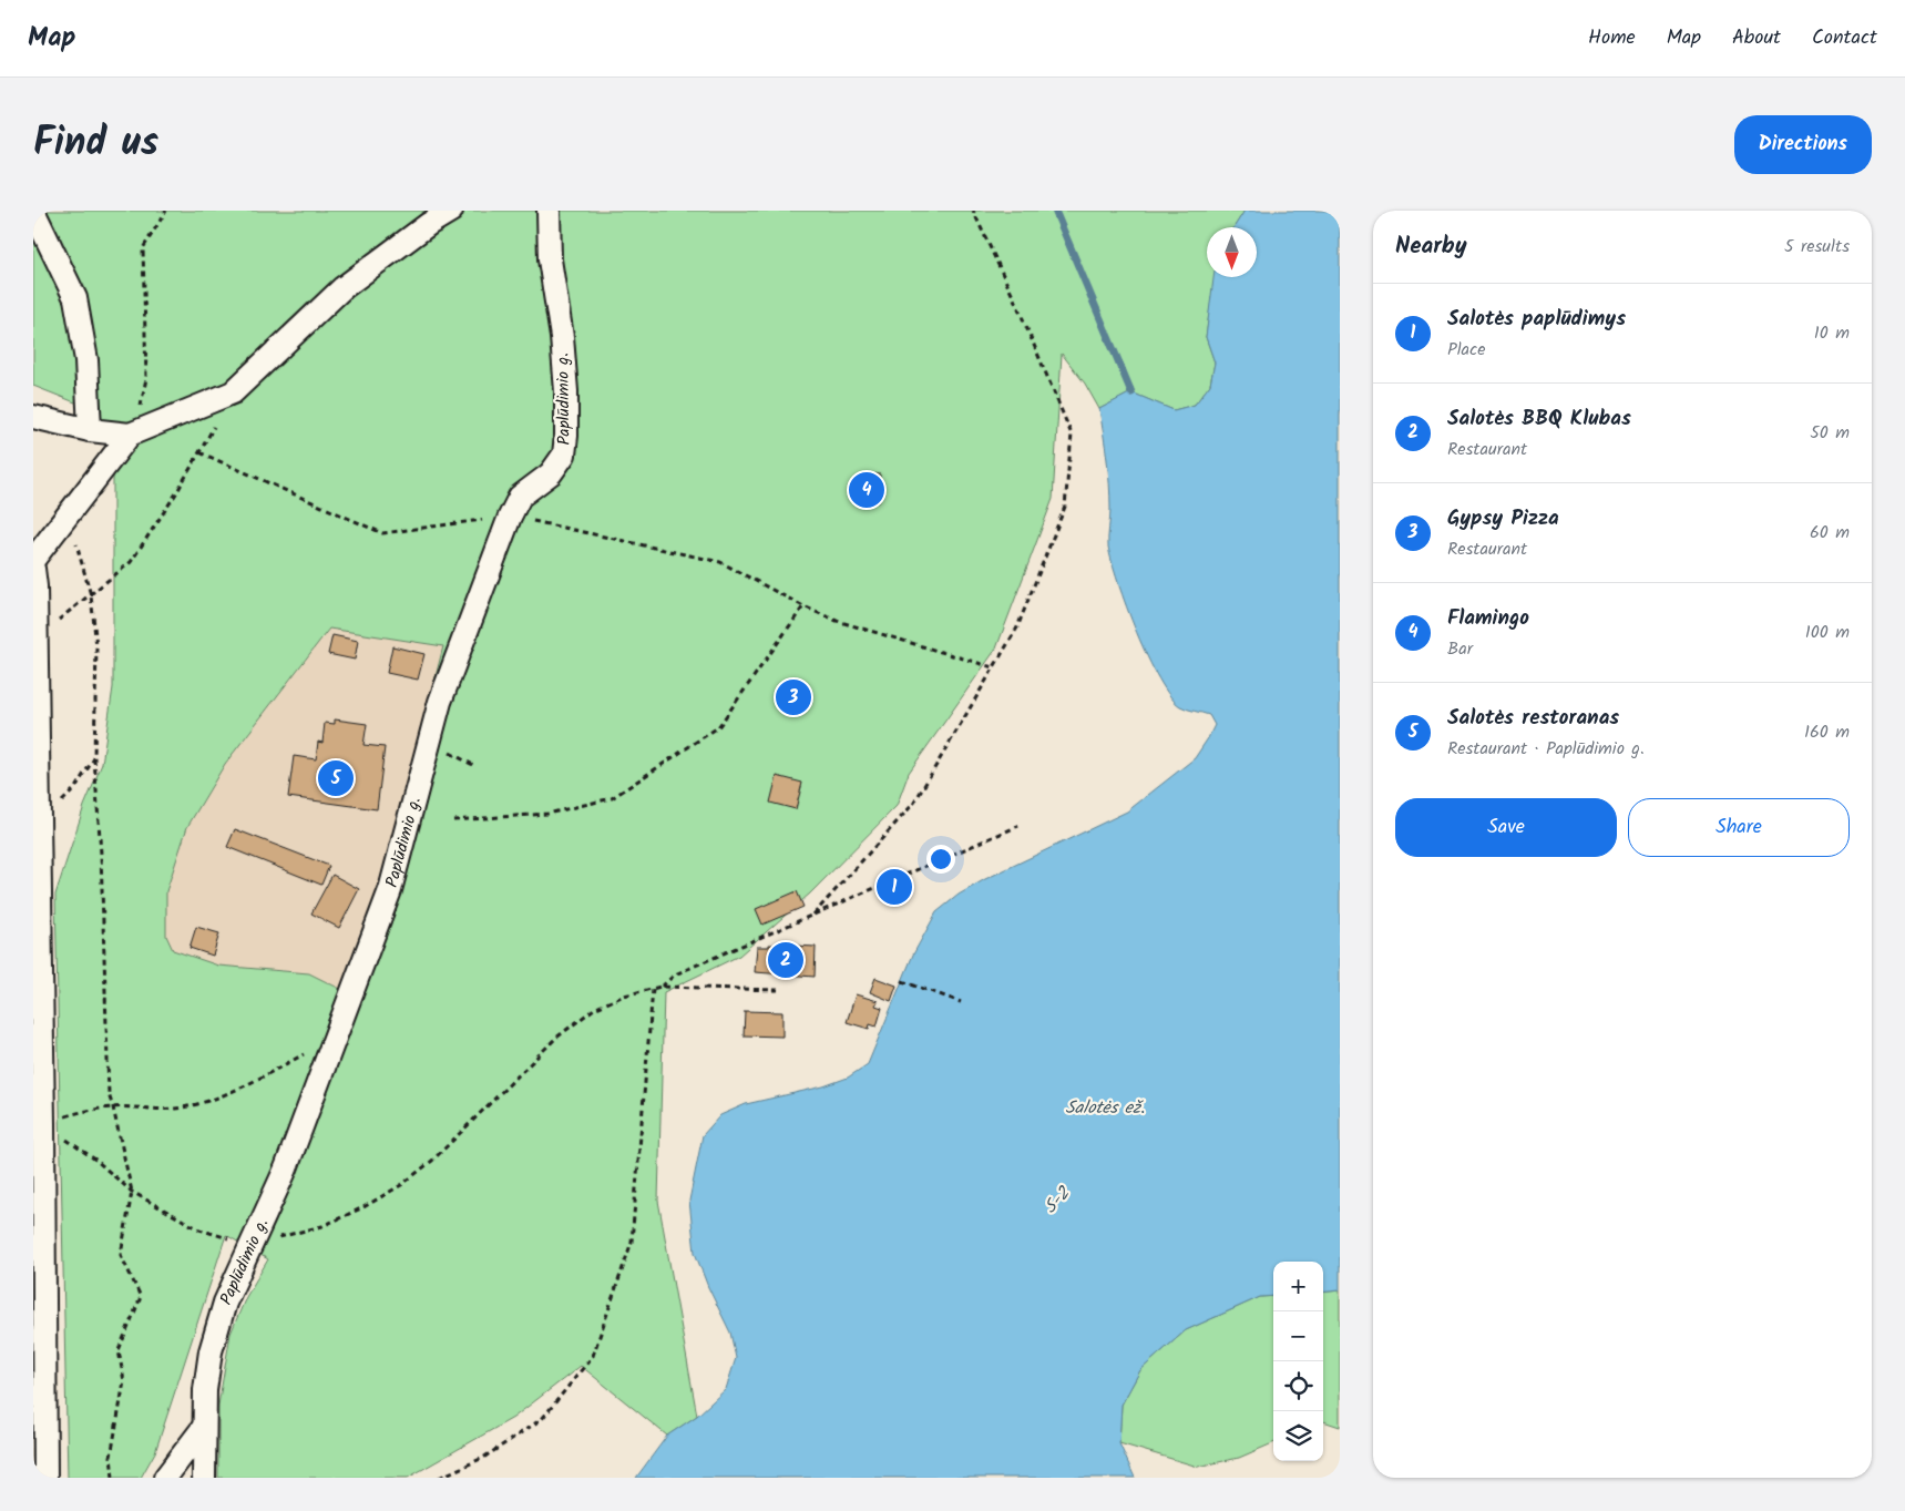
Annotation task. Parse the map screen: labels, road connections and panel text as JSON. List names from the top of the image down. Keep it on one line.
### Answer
{"streets":{"street":["Paplūdimio g."]},"water":["Salotės ež.","S-2"],"north":"bottom","page":{"header":"Map","nav":["Home","Map","About","Contact"],"title":"Find us","buttons":["Directions",["Save","Share"]],"heading":["Nearby","5 results"],"list":[{"mark":"1","name":"Salotės paplūdimys","note":"Place","value":"10 m"},{"mark":"2","name":"Salotės BBQ Klubas","note":"Restaurant","value":"50 m"},{"mark":"3","name":"Gypsy Pizza","note":"Restaurant","value":"60 m"},{"mark":"4","name":"Flamingo","note":"Bar","value":"100 m"},{"mark":"5","name":"Salotės restoranas","note":"Restaurant · Paplūdimio g.","value":"160 m"}],"pins":["4","3","5","1","2"],"map_buttons":["+","−"]}}
